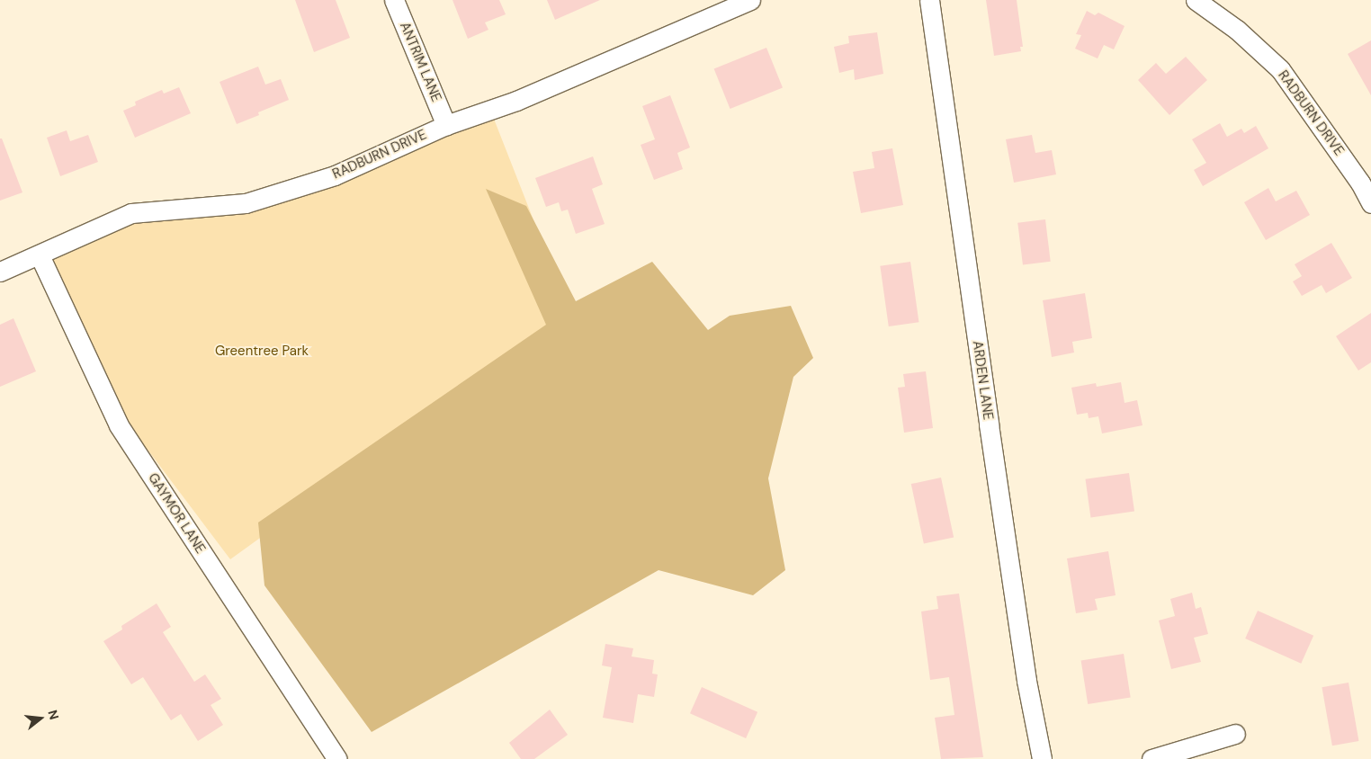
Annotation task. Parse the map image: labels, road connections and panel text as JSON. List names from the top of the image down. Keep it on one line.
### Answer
{"streets":{"street":["ANTRIM LANE","RADBURN DRIVE","ARDEN LANE","GAYMOR LANE"]},"crossings":[["ANTRIM LANE","RADBURN DRIVE"],["RADBURN DRIVE","GAYMOR LANE"]],"parks":["Greentree Park"],"north":"right"}
